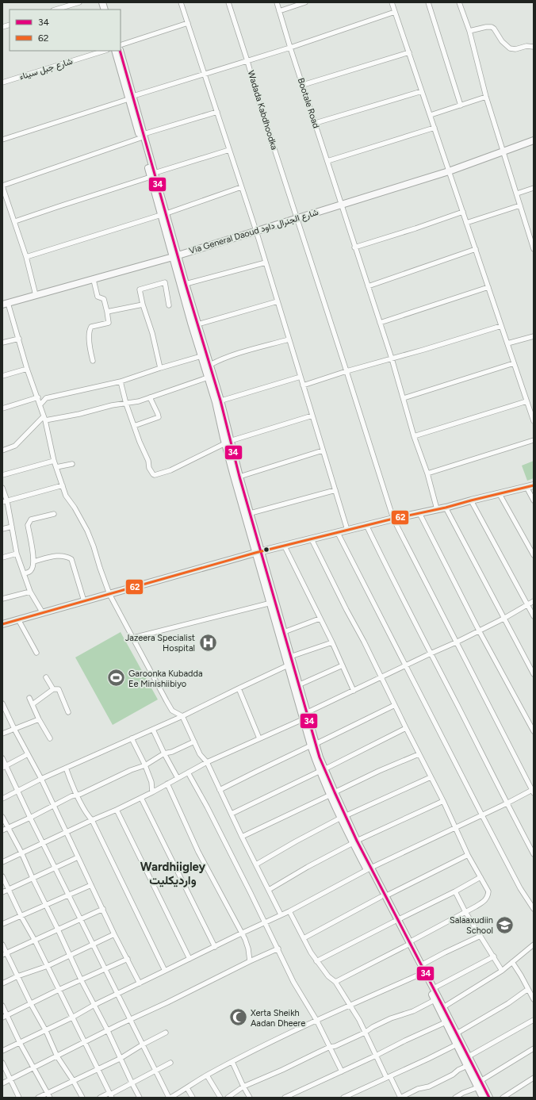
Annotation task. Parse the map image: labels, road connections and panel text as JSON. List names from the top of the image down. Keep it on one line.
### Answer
{"streets":{"main road":["Via General Daoud شارع الجنرال داود"],"street":["شارع جبل سيناء","Bootale Road","Wadada Kabdhoodka"]},"crossings":[["Bootale Road","Via General Daoud شارع الجنرال داود"],["Wadada Kabdhoodka","Via General Daoud شارع الجنرال داود"]],"districts":["Wardhiigley وارديكليت"],"places":{"hospital":["Jazeera Specialist Hospital"],"sports":["Garoonka Kubadda Ee Minishiibiyo"],"school or university":["Salaaxudiin School"],"mosque":["Xerta Sheikh Aadan Dheere"]},"lines":["transit line 34","transit line 62"],"legend":["34","62"]}
